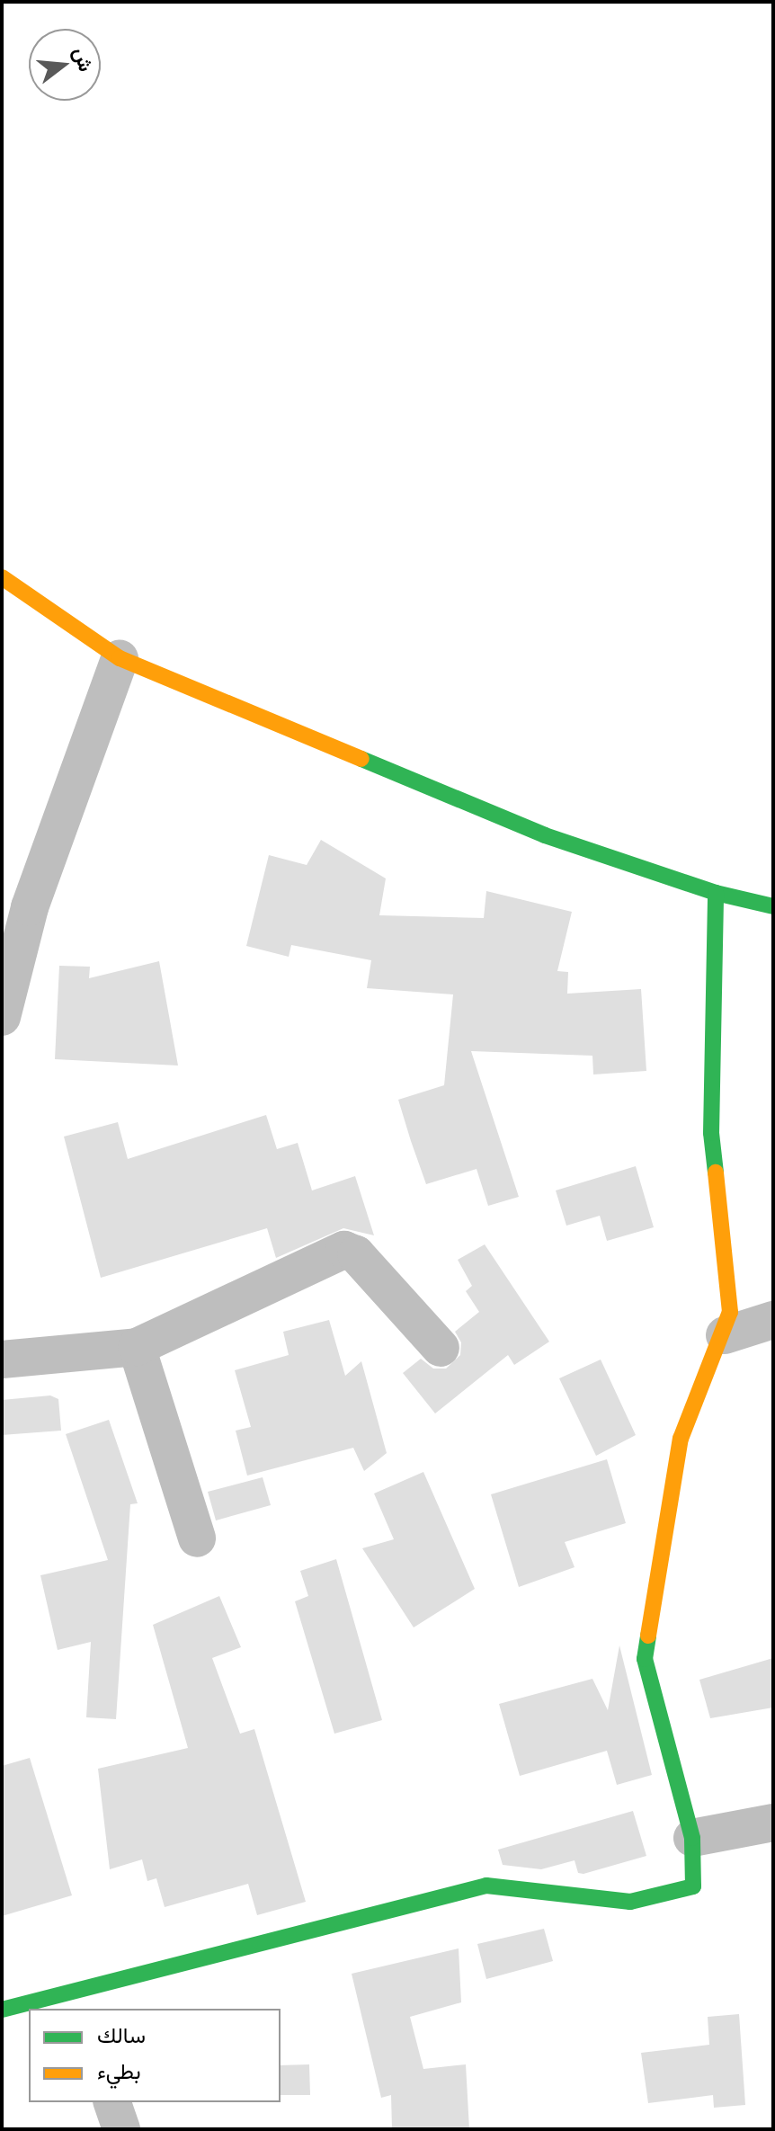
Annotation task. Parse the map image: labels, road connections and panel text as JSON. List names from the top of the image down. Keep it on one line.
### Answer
{"legend":["سالك","بطيء"],"north":"right"}
